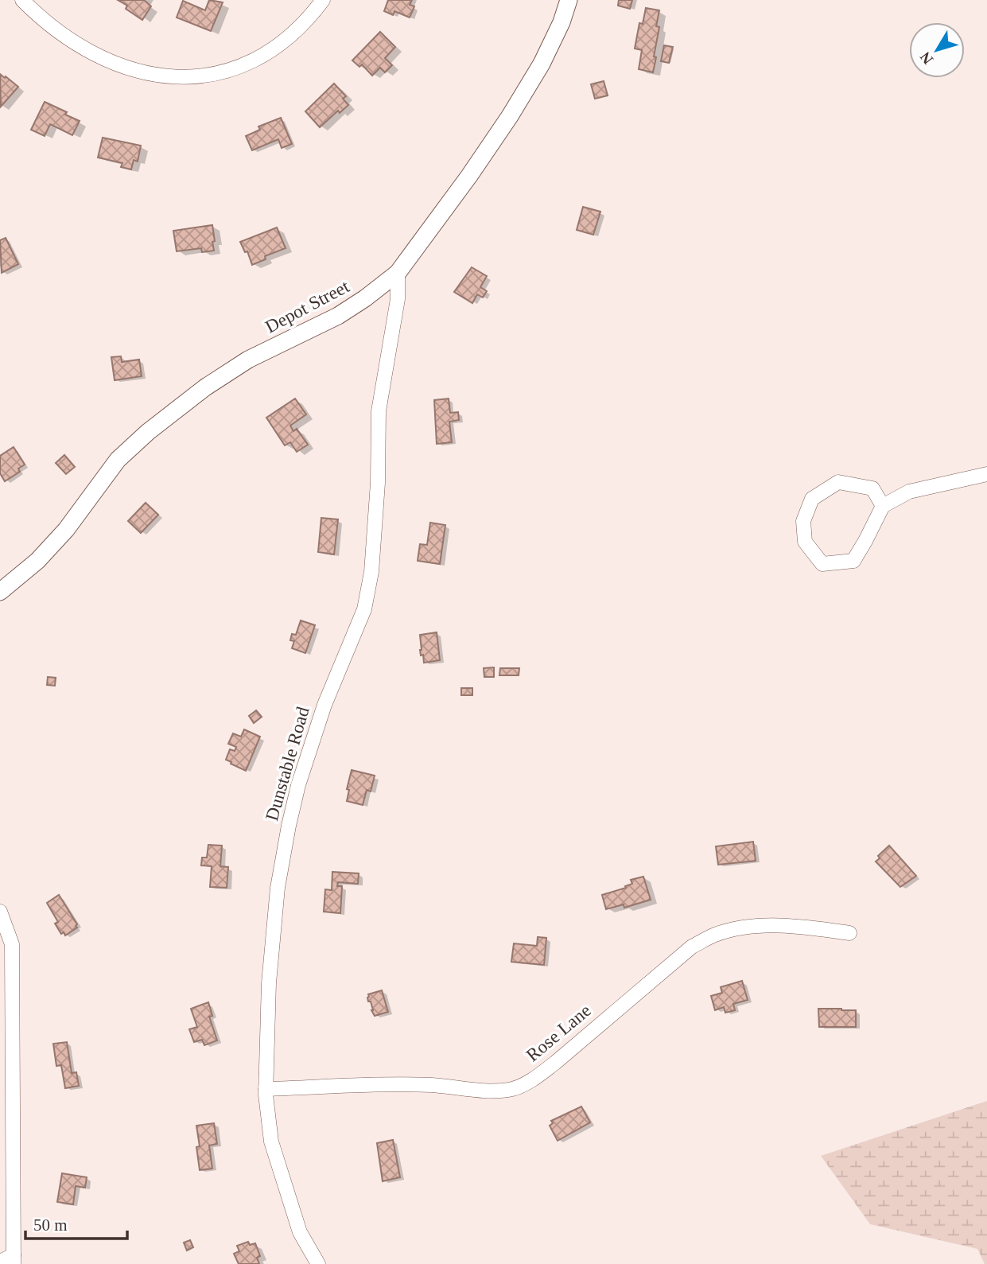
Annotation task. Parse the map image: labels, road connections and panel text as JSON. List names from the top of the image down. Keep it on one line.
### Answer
{"streets":{"main road":["Depot Street"],"street":["Dunstable Road","Rose Lane"]},"crossings":[["Depot Street","Dunstable Road"],["Dunstable Road","Rose Lane"]],"scale_bar":"50 m","north":"bottom left"}
